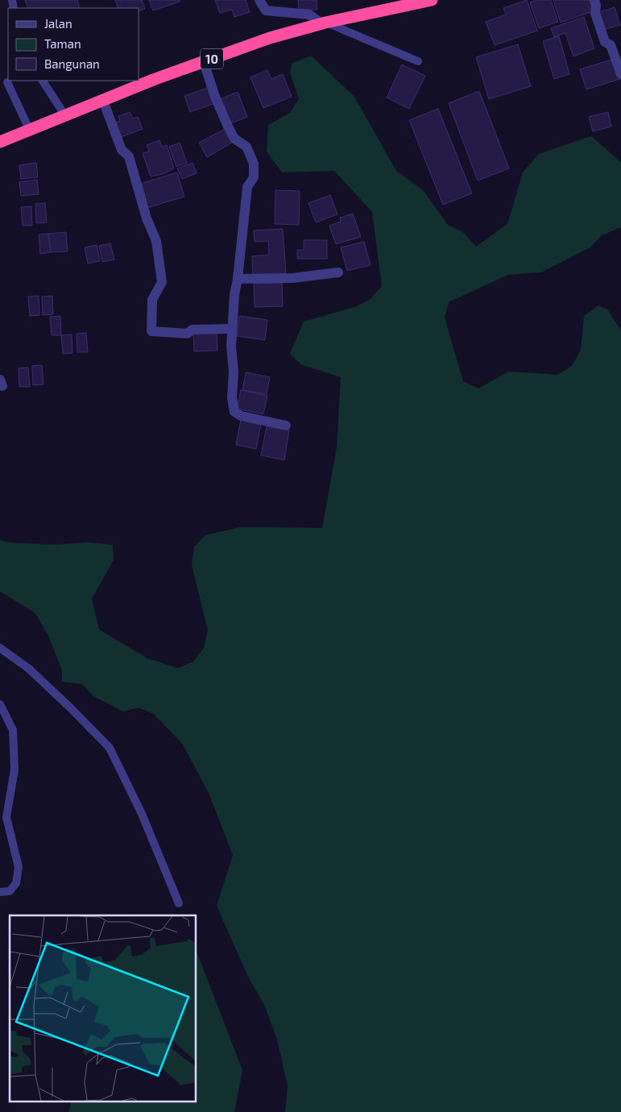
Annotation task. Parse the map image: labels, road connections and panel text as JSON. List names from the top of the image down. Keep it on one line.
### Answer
{"streets":{"highway":["10"]},"legend":["Jalan","Taman","Bangunan"]}
